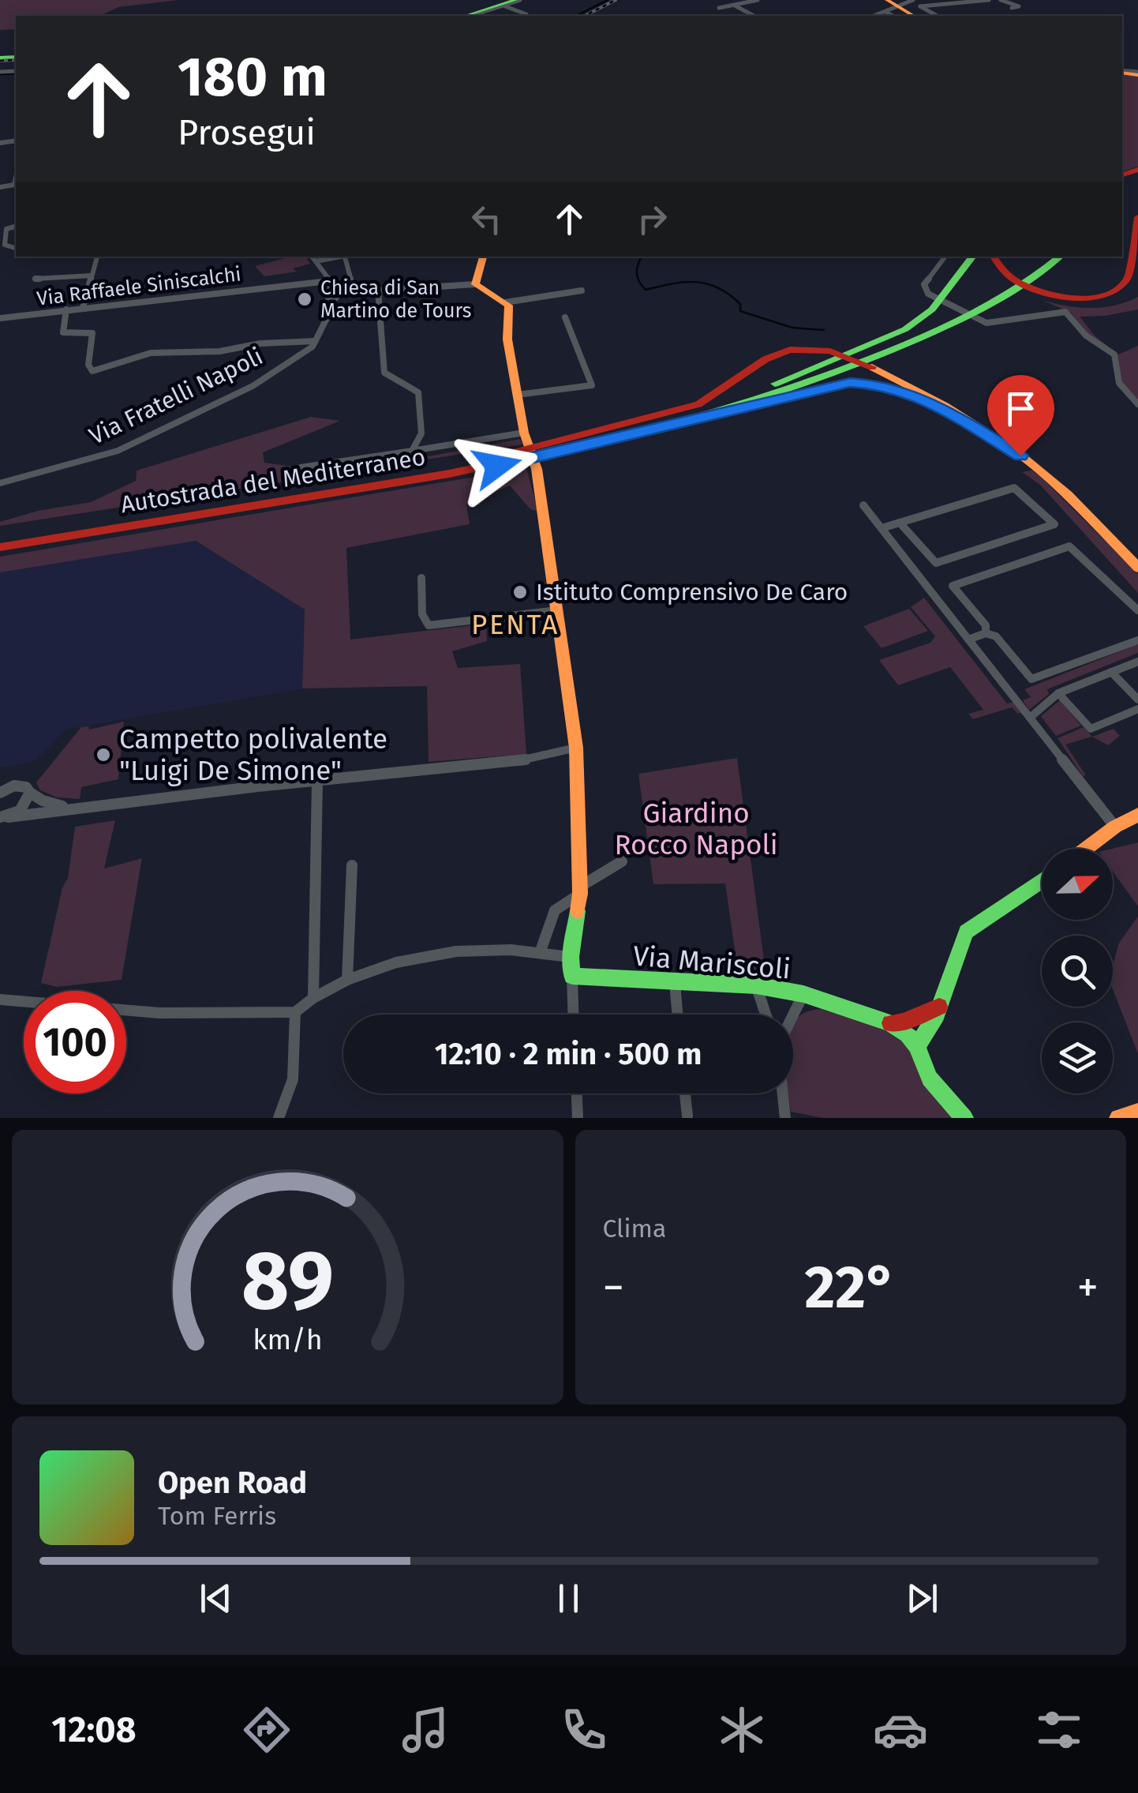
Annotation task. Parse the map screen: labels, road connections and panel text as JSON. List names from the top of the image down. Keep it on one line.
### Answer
{"streets":{"main road":["Autostrada del Mediterraneo","Via Mariscoli"],"street":["Via Raffaele Siniscalchi","Via Fratelli Napoli"]},"districts":["PENTA"],"parks":["Giardino Rocco Napoli"],"places":["Chiesa di San Martino de Tours","Istituto Comprensivo De Caro","Campetto polivalente \"Luigi De Simone\""],"north":"right","page":{"turn":["180 m","Prosegui"],"limit":"100","trip":"12:10 · 2 min · 500 m","tile":"Clima","heat":["−","22°","+"],"song":["Open Road","Tom Ferris"],"tabs":"12:08","gauge":["89","km/h"]}}
